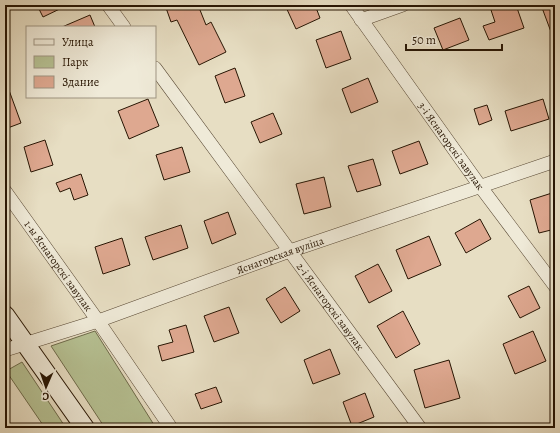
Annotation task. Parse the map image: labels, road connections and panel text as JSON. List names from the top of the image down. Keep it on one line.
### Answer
{"streets":{"street":["3-і Яснагорскі завулак","Яснагорская вуліца","1-ы Яснагорскі завулак","2-і Яснагорскі завулак"]},"crossings":[["3-і Яснагорскі завулак","Яснагорская вуліца"],["Яснагорская вуліца","1-ы Яснагорскі завулак"],["Яснагорская вуліца","2-і Яснагорскі завулак"]],"legend":["Улица","Парк","Здание"],"scale_bar":"50 m","north":"bottom"}
